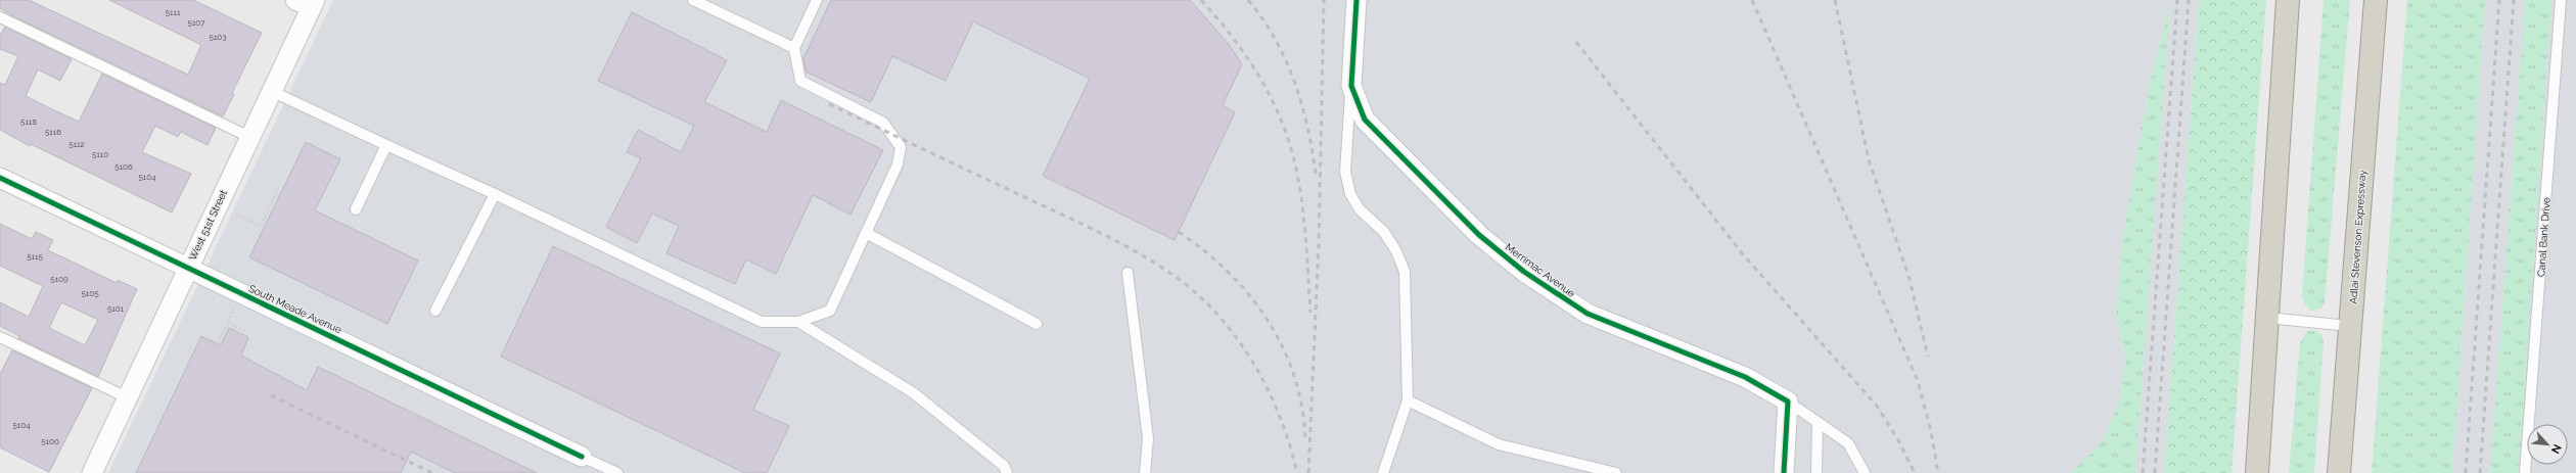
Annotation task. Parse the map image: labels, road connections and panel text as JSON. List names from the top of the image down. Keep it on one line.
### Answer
{"streets":{"highway":["Adlai Stevenson Expressway"],"street":["West 51st Street","Merrimac Avenue","South Meade Avenue"],"lane":["Canal Bank Drive"]},"crossings":[["West 51st Street","South Meade Avenue"]],"house_numbers":["5111","5107","5103","5118","5116","5112","5110","5106","5104","5115","5109","5105","5101","5104","5100"],"north":"bottom right"}
